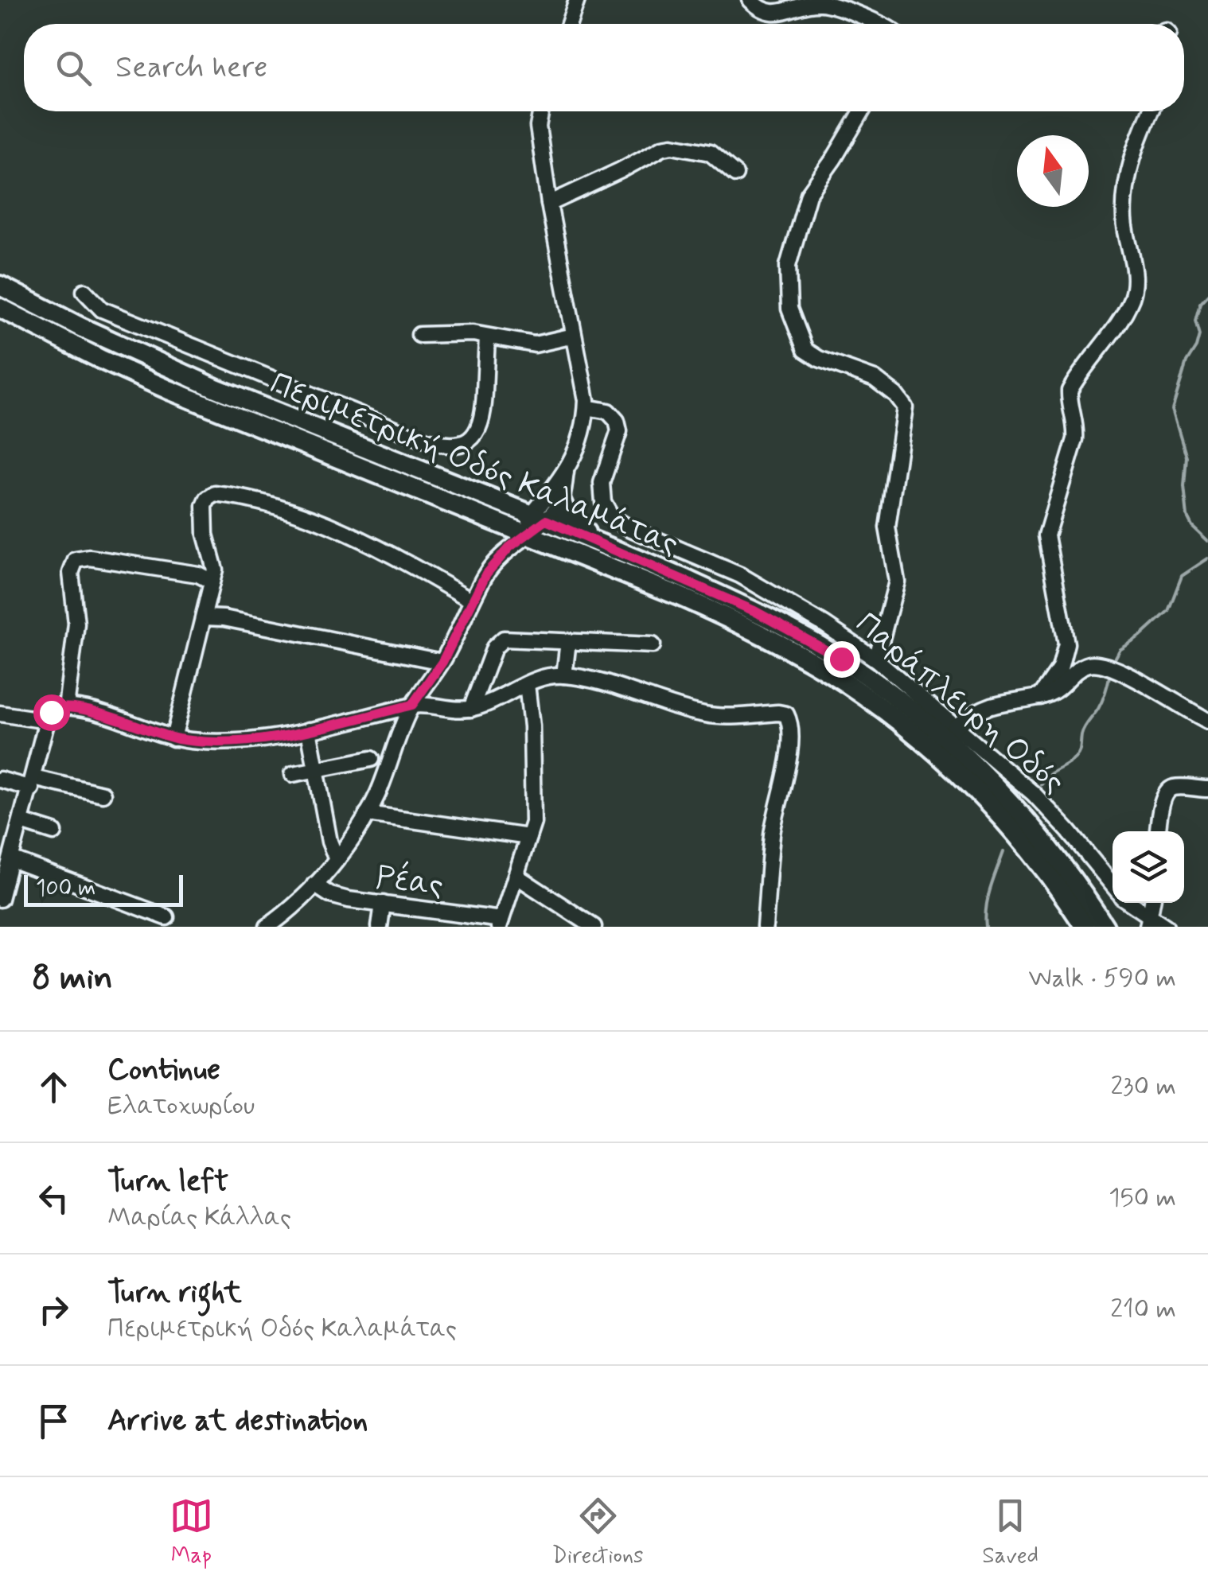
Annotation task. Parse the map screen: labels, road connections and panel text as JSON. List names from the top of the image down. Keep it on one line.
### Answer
{"streets":{"main road":["Περιμετρική Οδός Καλαμάτας"],"street":["Παράπλευρη Οδός","Ρέας"]},"scale_bar":"100 m","north":"top","page":{"search":"Search here","scale":"100 m","heading":["8 min","Walk · 590 m"],"list":[["Continue","Ελατοχωρίου","230 m"],["Turn left","Μαρίας Κάλλας","150 m"],["Turn right","Περιμετρική Οδός Καλαμάτας","210 m"],"Arrive at destination"],"nav":["Map","Directions","Saved"]}}
